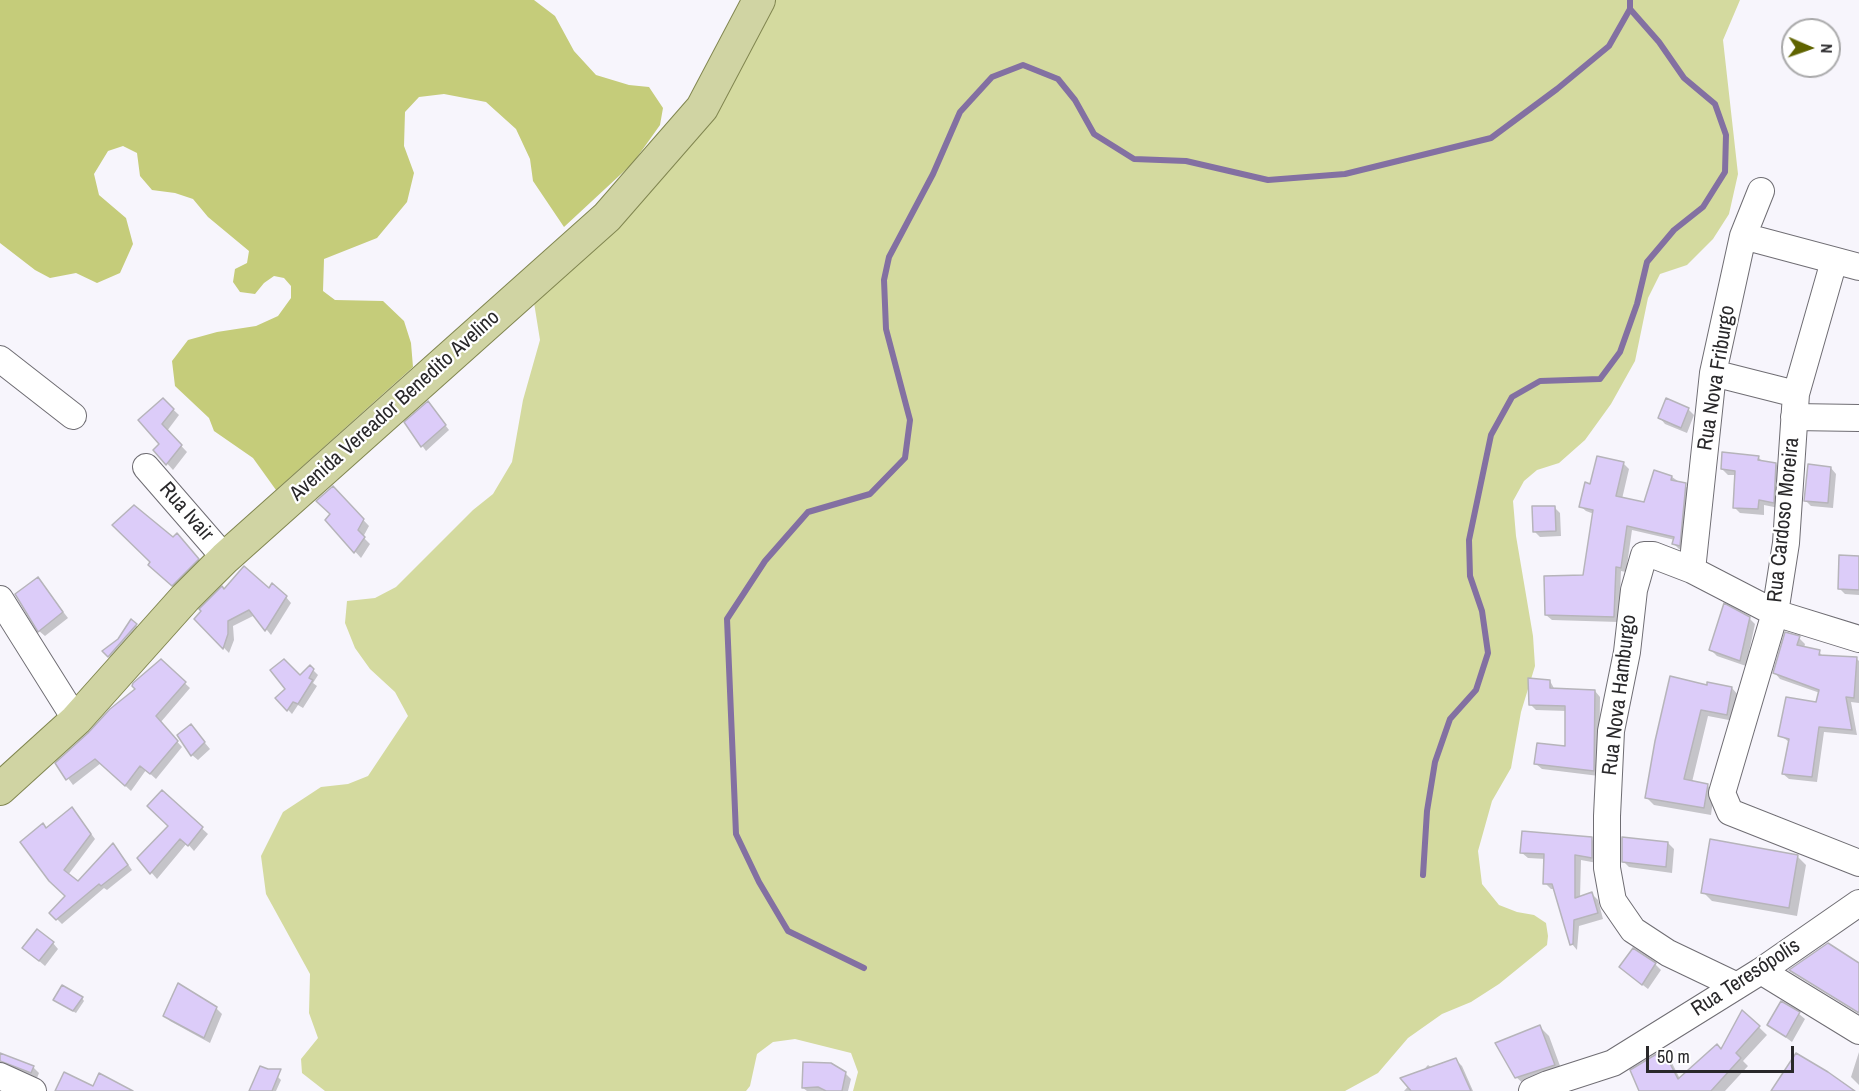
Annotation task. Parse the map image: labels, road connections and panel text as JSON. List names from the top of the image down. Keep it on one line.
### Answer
{"streets":{"main road":["Avenida Vereador Benedito Avelino"],"street":["Rua Nova Friburgo","Rua Ivair","Rua Cardoso Moreira","Rua Nova Hamburgo","Rua Teresópolis"]},"crossings":[["Rua Nova Friburgo","Rua Nova Hamburgo"],["Avenida Vereador Benedito Avelino","Rua Ivair"],["Rua Nova Hamburgo","Rua Teresópolis"]],"scale_bar":"50 m","north":"right"}
